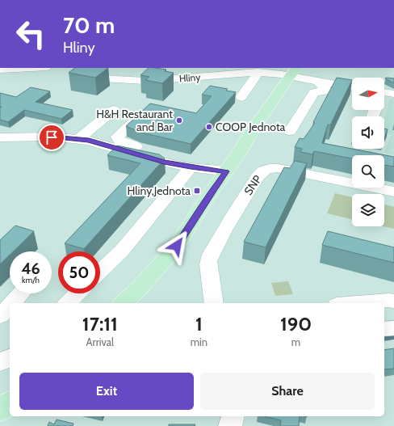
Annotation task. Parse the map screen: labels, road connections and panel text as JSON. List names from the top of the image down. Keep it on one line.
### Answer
{"streets":{"street":["Hliny","SNP"]},"places":{"other":["H&H Restaurant and Bar","COOP Jednota"],"transit":["Hliny,Jednota"]},"north":"right","page":{"turn":["70 m","Hliny"],"speed":"46 km/h","limit":"50","eta":["17:11","Arrival","1","min","190","m"],"buttons":["Exit","Share"]}}
